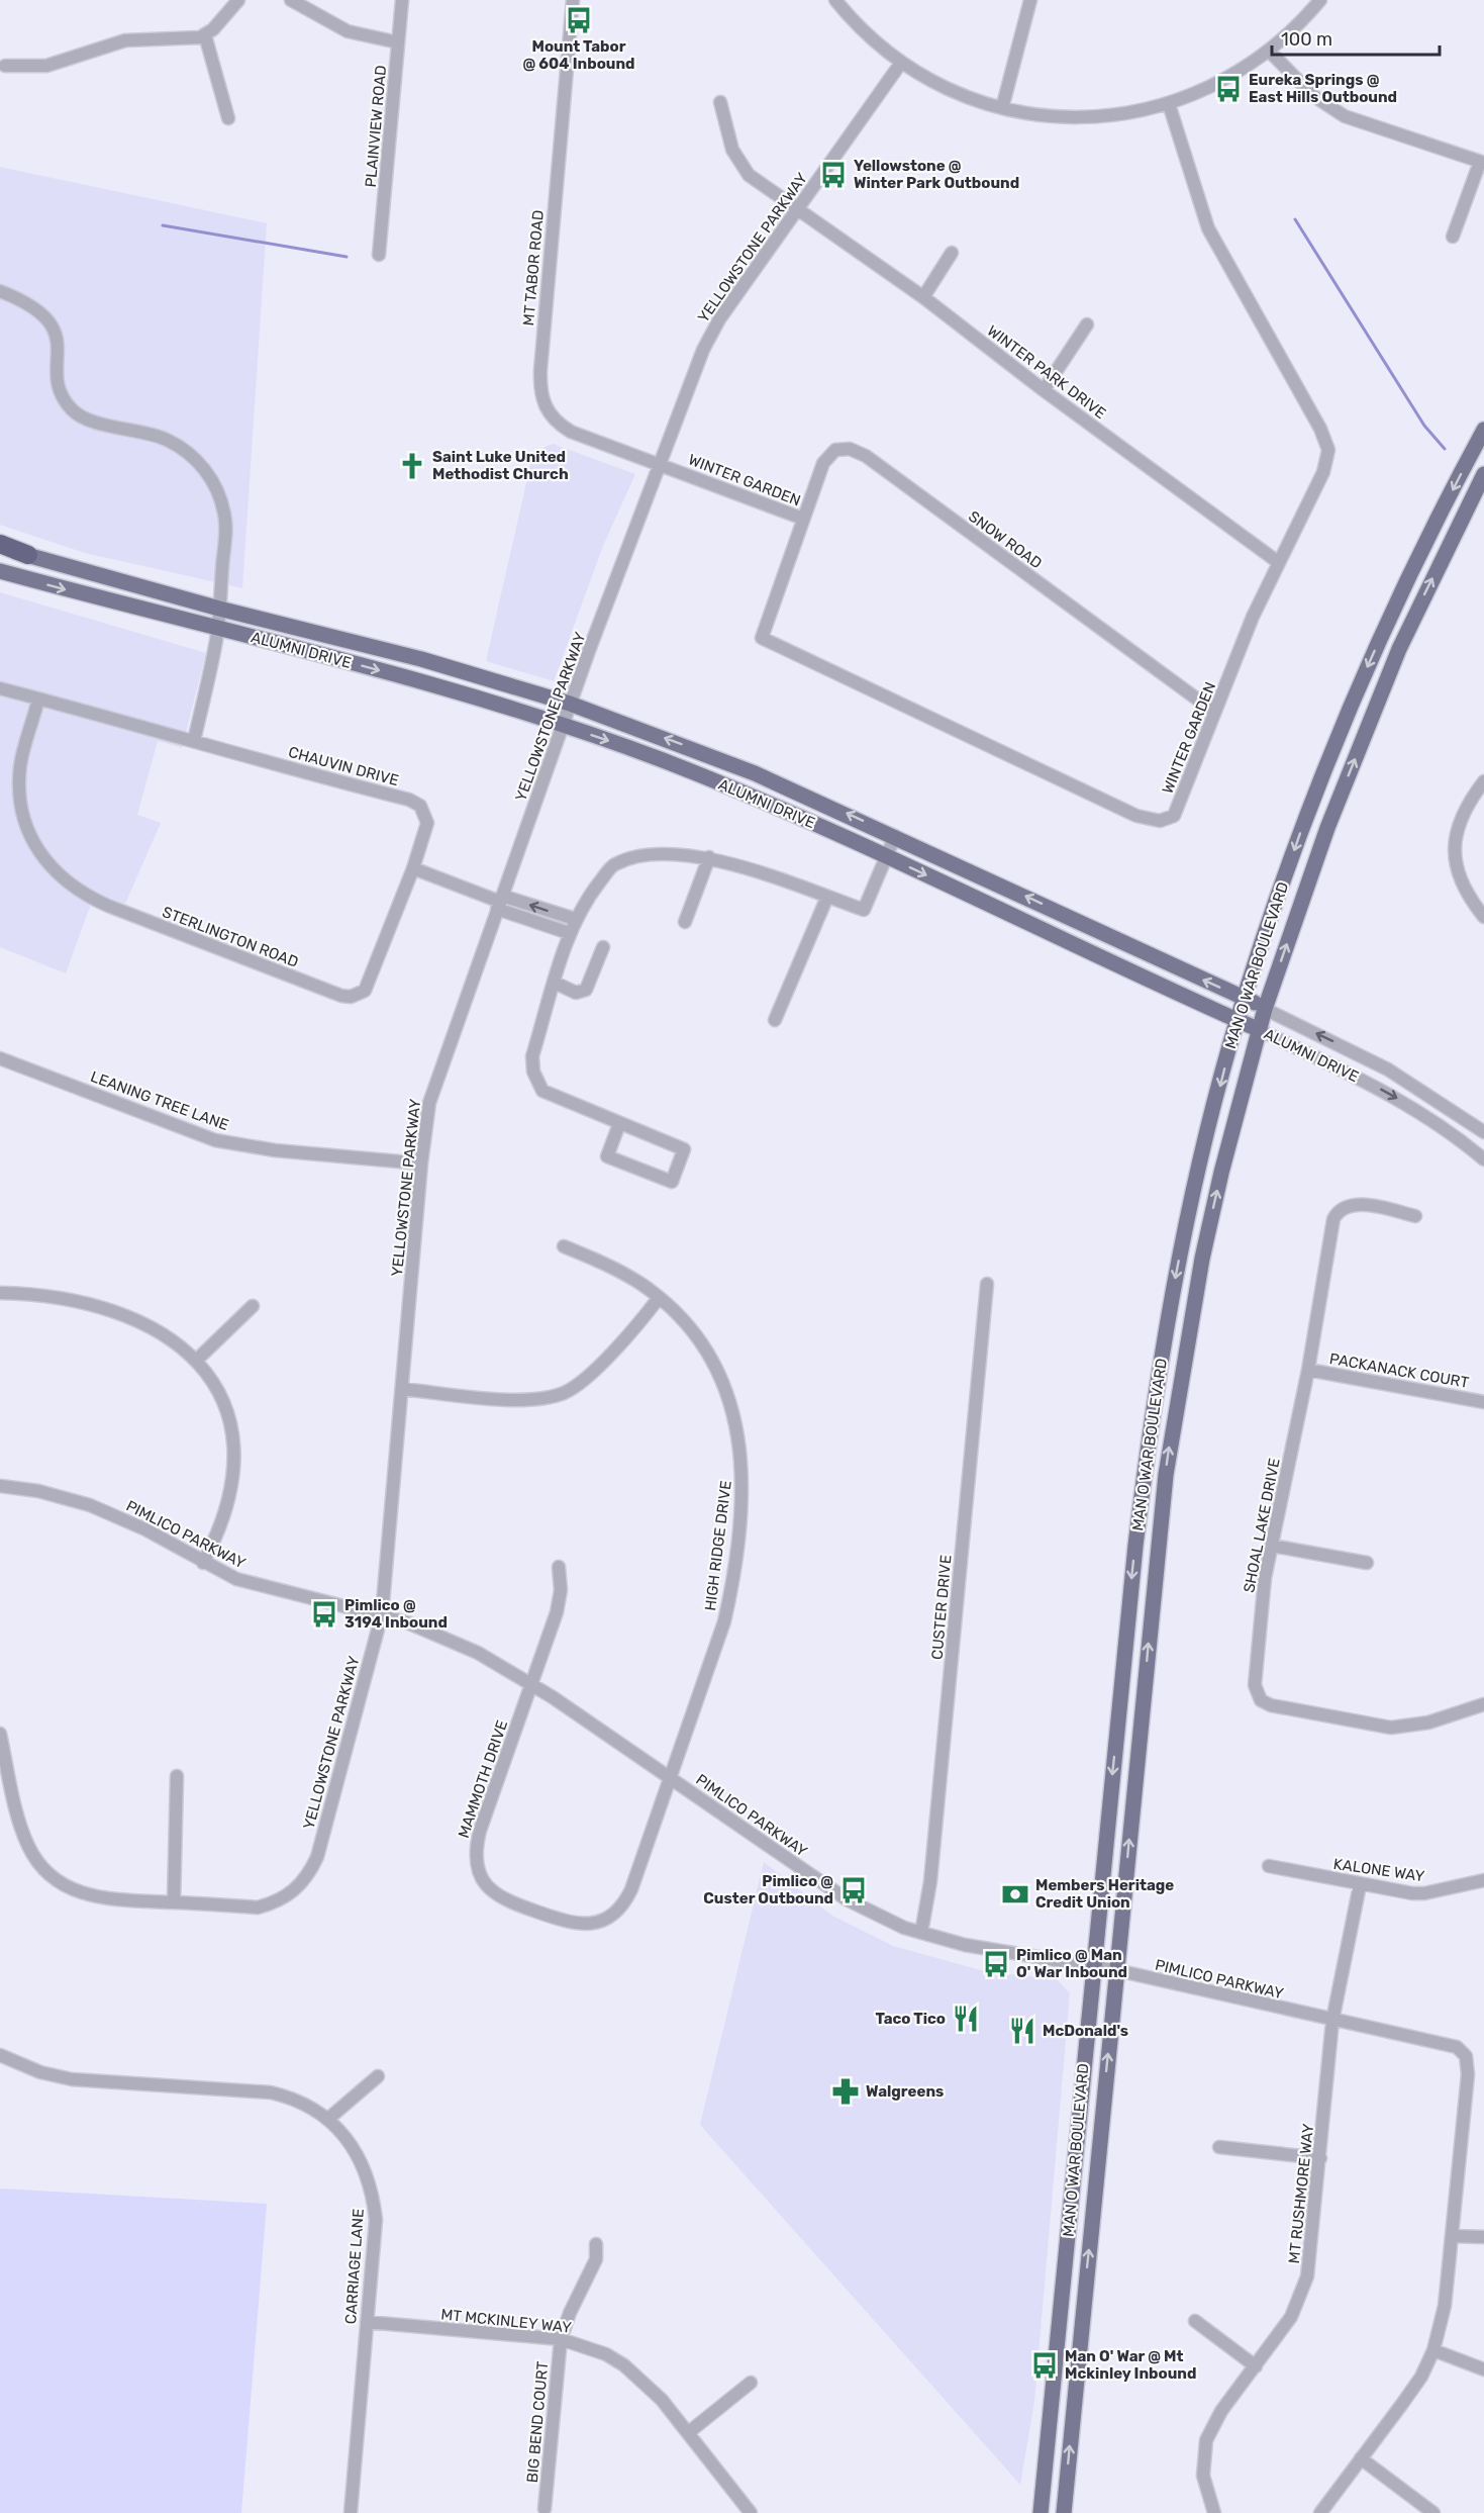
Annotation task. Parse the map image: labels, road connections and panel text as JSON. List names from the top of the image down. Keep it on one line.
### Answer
{"streets":{"main road":["ALUMNI DRIVE","MAN O WAR BOULEVARD"],"street":["PLAINVIEW ROAD","YELLOWSTONE PARKWAY","MT TABOR ROAD","WINTER PARK DRIVE","WINTER GARDEN","SNOW ROAD","CHAUVIN DRIVE","STERLINGTON ROAD","LEANING TREE LANE","PACKANACK COURT","SHOAL LAKE DRIVE","PIMLICO PARKWAY","HIGH RIDGE DRIVE","CUSTER DRIVE","MAMMOTH DRIVE","KALONE WAY","MT RUSHMORE WAY","CARRIAGE LANE","MT MCKINLEY WAY","BIG BEND COURT"]},"crossings":[["YELLOWSTONE PARKWAY","MT TABOR ROAD"],["YELLOWSTONE PARKWAY","WINTER PARK DRIVE"],["YELLOWSTONE PARKWAY","WINTER GARDEN"],["YELLOWSTONE PARKWAY","ALUMNI DRIVE"],["YELLOWSTONE PARKWAY","LEANING TREE LANE"],["YELLOWSTONE PARKWAY","PIMLICO PARKWAY"],["MT TABOR ROAD","WINTER GARDEN"],["WINTER PARK DRIVE","WINTER GARDEN"],["WINTER GARDEN","SNOW ROAD"],["ALUMNI DRIVE","MAN O WAR BOULEVARD"],["CHAUVIN DRIVE","STERLINGTON ROAD"],["MAN O WAR BOULEVARD","PIMLICO PARKWAY"],["PACKANACK COURT","SHOAL LAKE DRIVE"],["PIMLICO PARKWAY","HIGH RIDGE DRIVE"],["PIMLICO PARKWAY","CUSTER DRIVE"],["PIMLICO PARKWAY","MAMMOTH DRIVE"],["PIMLICO PARKWAY","MT RUSHMORE WAY"],["HIGH RIDGE DRIVE","MAMMOTH DRIVE"],["KALONE WAY","MT RUSHMORE WAY"],["CARRIAGE LANE","MT MCKINLEY WAY"],["MT MCKINLEY WAY","BIG BEND COURT"]],"places":{"bus stop":["Mount Tabor @ 604 Inbound","Eureka Springs @ East Hills Outbound","Yellowstone @ Winter Park Outbound","Pimlico @ 3194 Inbound","Pimlico @ Custer Outbound","Pimlico @ Man O' War Inbound","Man O' War @ Mt Mckinley Inbound"],"church":["Saint Luke United Methodist Church"],"bank":["Members Heritage Credit Union"],"restaurant":["Taco Tico","McDonald's"],"pharmacy":["Walgreens"]},"scale_bar":"100 m"}
